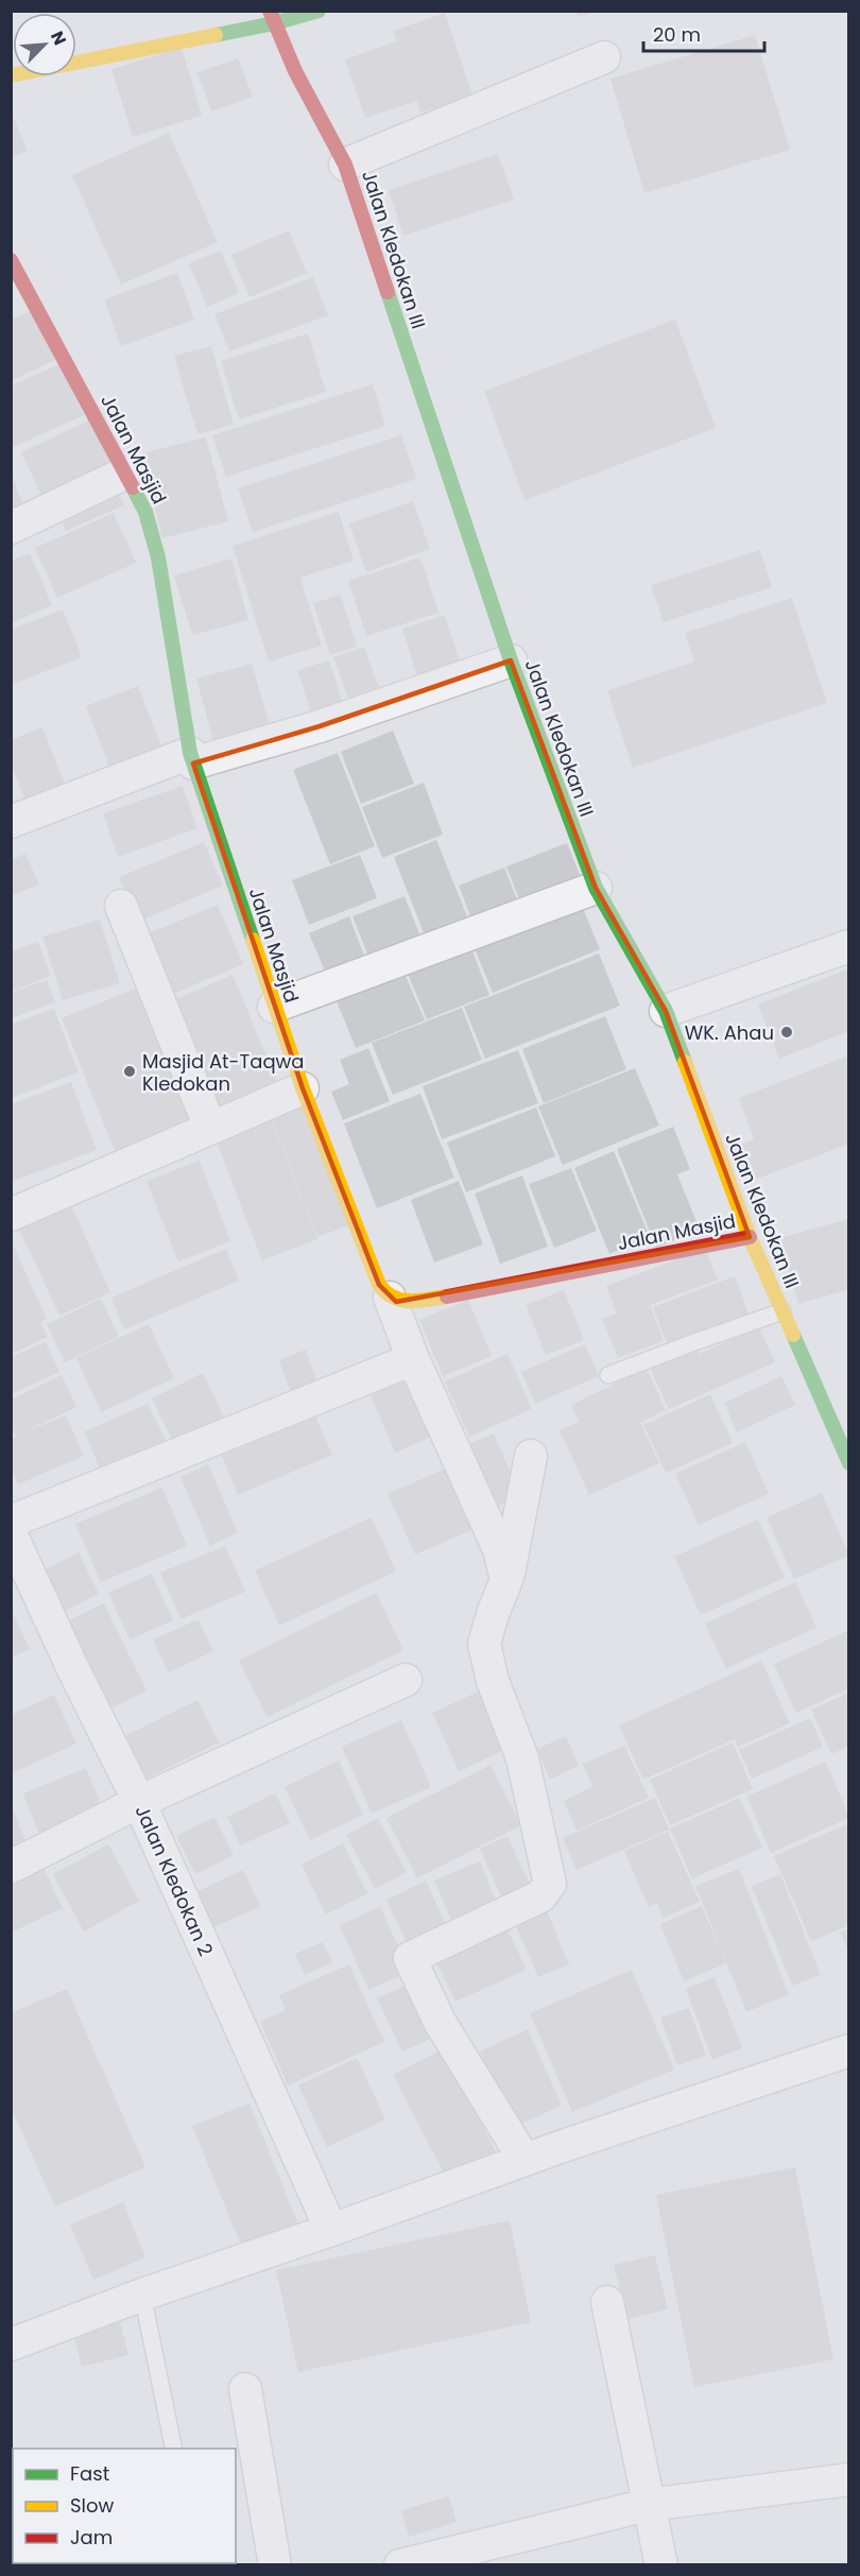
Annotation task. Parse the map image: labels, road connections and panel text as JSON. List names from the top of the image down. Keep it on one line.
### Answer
{"streets":{"street":["Jalan Kledokan III","Jalan Masjid","Jalan Kledokan 2"]},"crossings":[["Jalan Kledokan III","Jalan Masjid"]],"places":["WK. Ahau","Masjid At-Taqwa Kledokan"],"legend":["Fast","Slow","Jam"],"scale_bar":"20 m","north":"top right"}
